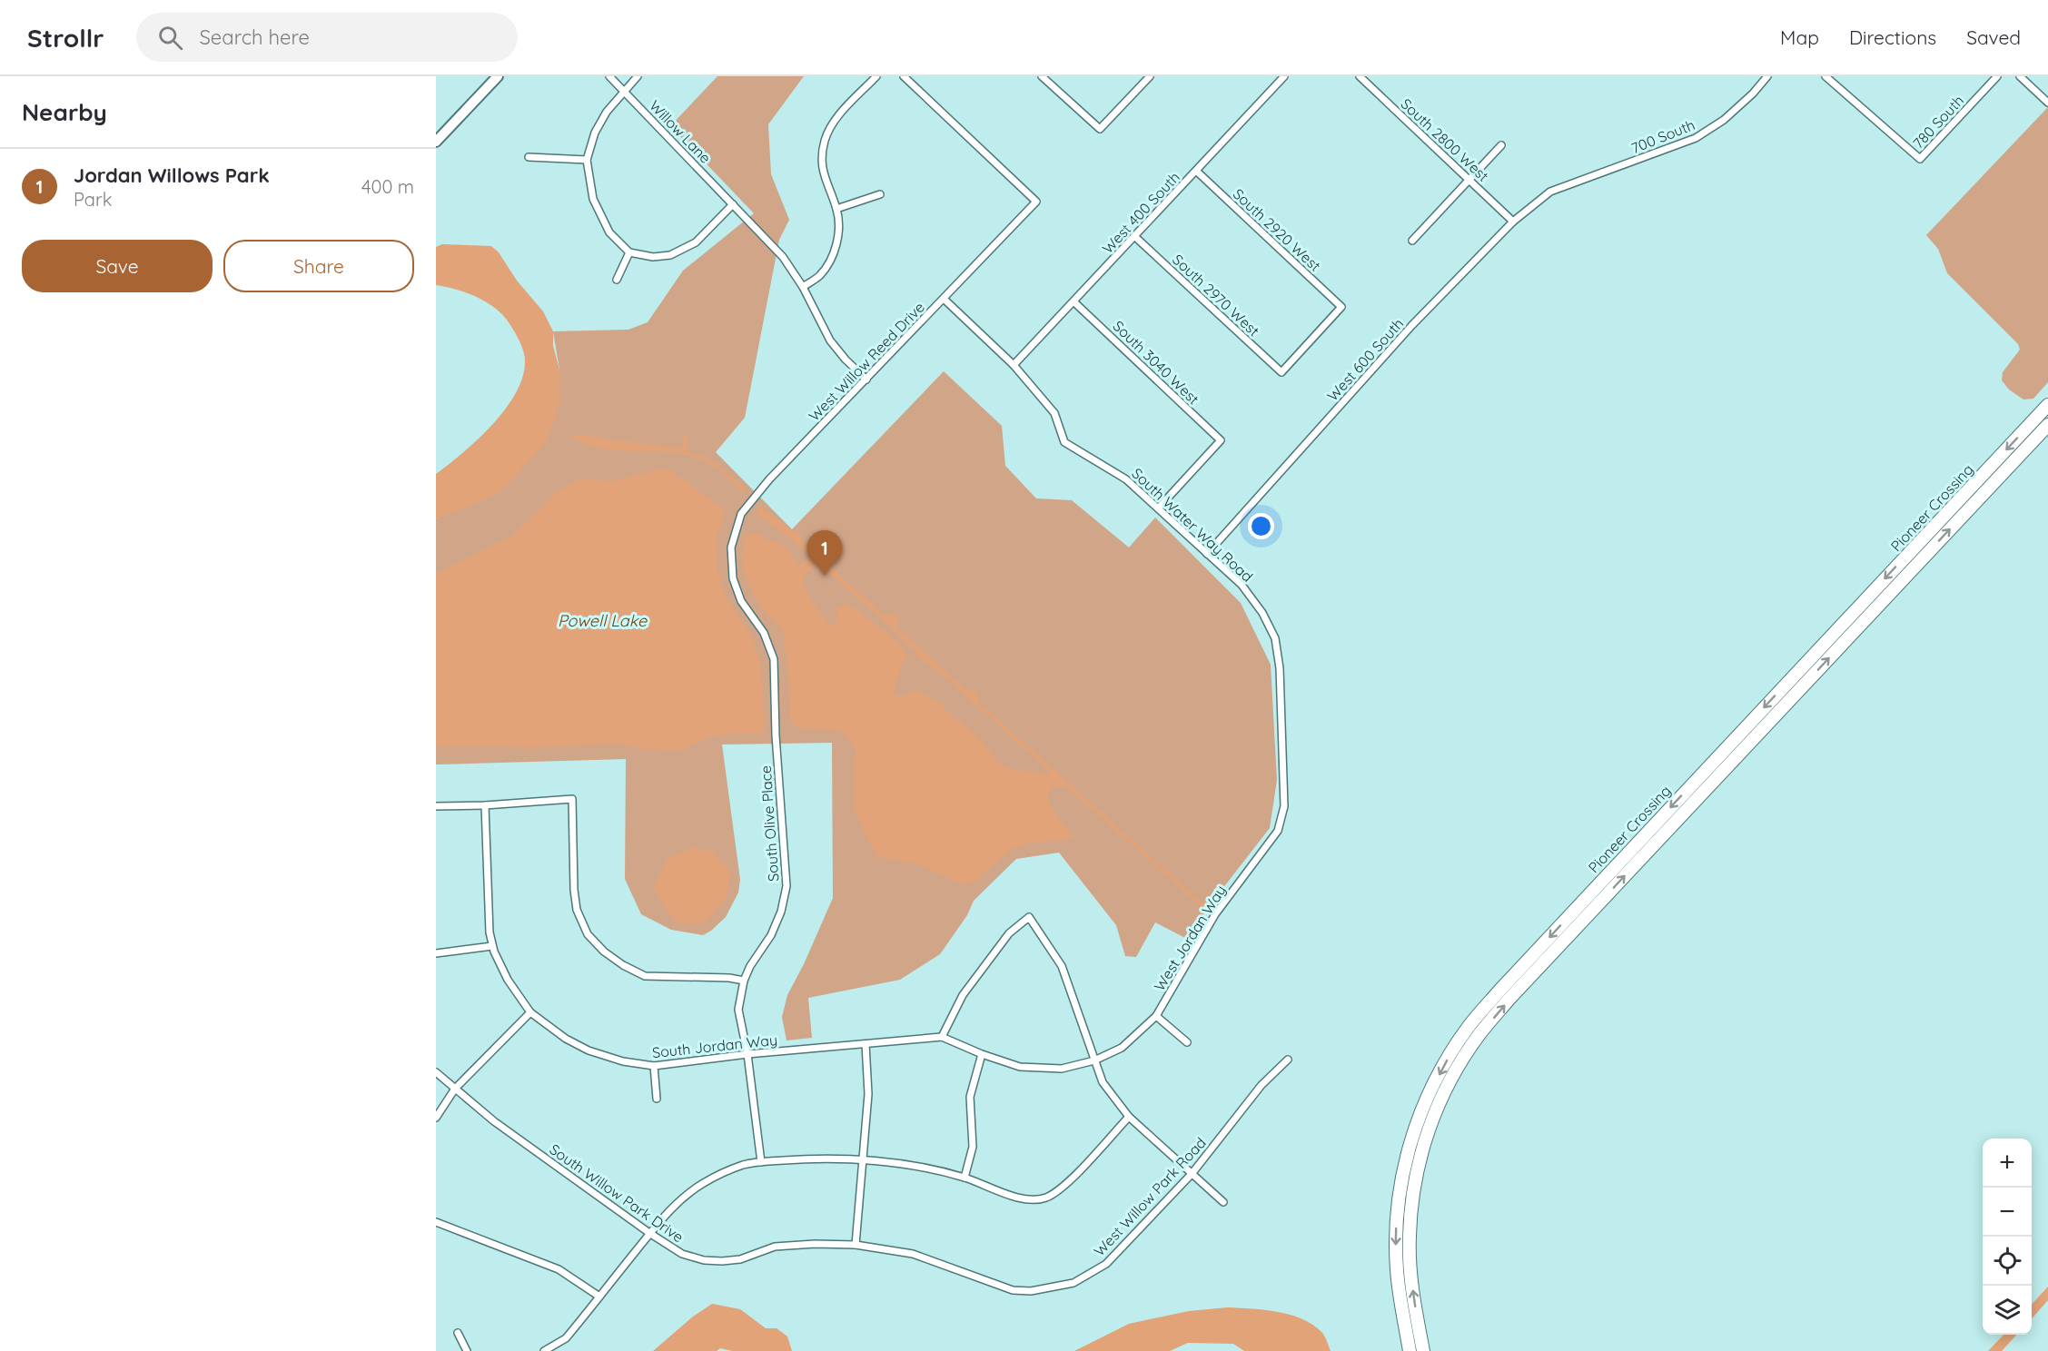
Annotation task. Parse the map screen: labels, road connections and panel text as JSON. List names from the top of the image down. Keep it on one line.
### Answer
{"streets":{"highway":["Pioneer Crossing"],"street":["780 South","Willow Lane","700 South","South 2800 West","West 400 South","South 2920 West","South 2970 West","West 600 South","West Willow Reed Drive","South 3040 West","South Water Way Road","South Olive Place","West Jordan Way","South Jordan Way","South Willow Park Drive","West Willow Park Road"]},"crossings":[["Willow Lane","West Willow Reed Drive"],["700 South","West 600 South"],["South 2800 West","West 600 South"],["West 400 South","South 2920 West"],["West 400 South","South 2970 West"],["West 400 South","South 3040 West"],["West 400 South","South Water Way Road"],["South 2920 West","South 2970 West"],["West 600 South","South Water Way Road"],["West Willow Reed Drive","South Water Way Road"],["West Willow Reed Drive","South Olive Place"],["South 3040 West","South Water Way Road"],["South Water Way Road","West Jordan Way"],["South Olive Place","South Jordan Way"],["West Jordan Way","South Jordan Way"],["South Willow Park Drive","West Willow Park Road"]],"water":["Powell Lake"],"page":{"header":"Strollr","search":"Search here","nav":["Map","Directions","Saved"],"heading":"Nearby","list":[{"mark":"1","name":"Jordan Willows Park","note":"Park","value":"400 m"}],"buttons":["Save","Share"],"pins":"1","map_buttons":["+","−"]}}
